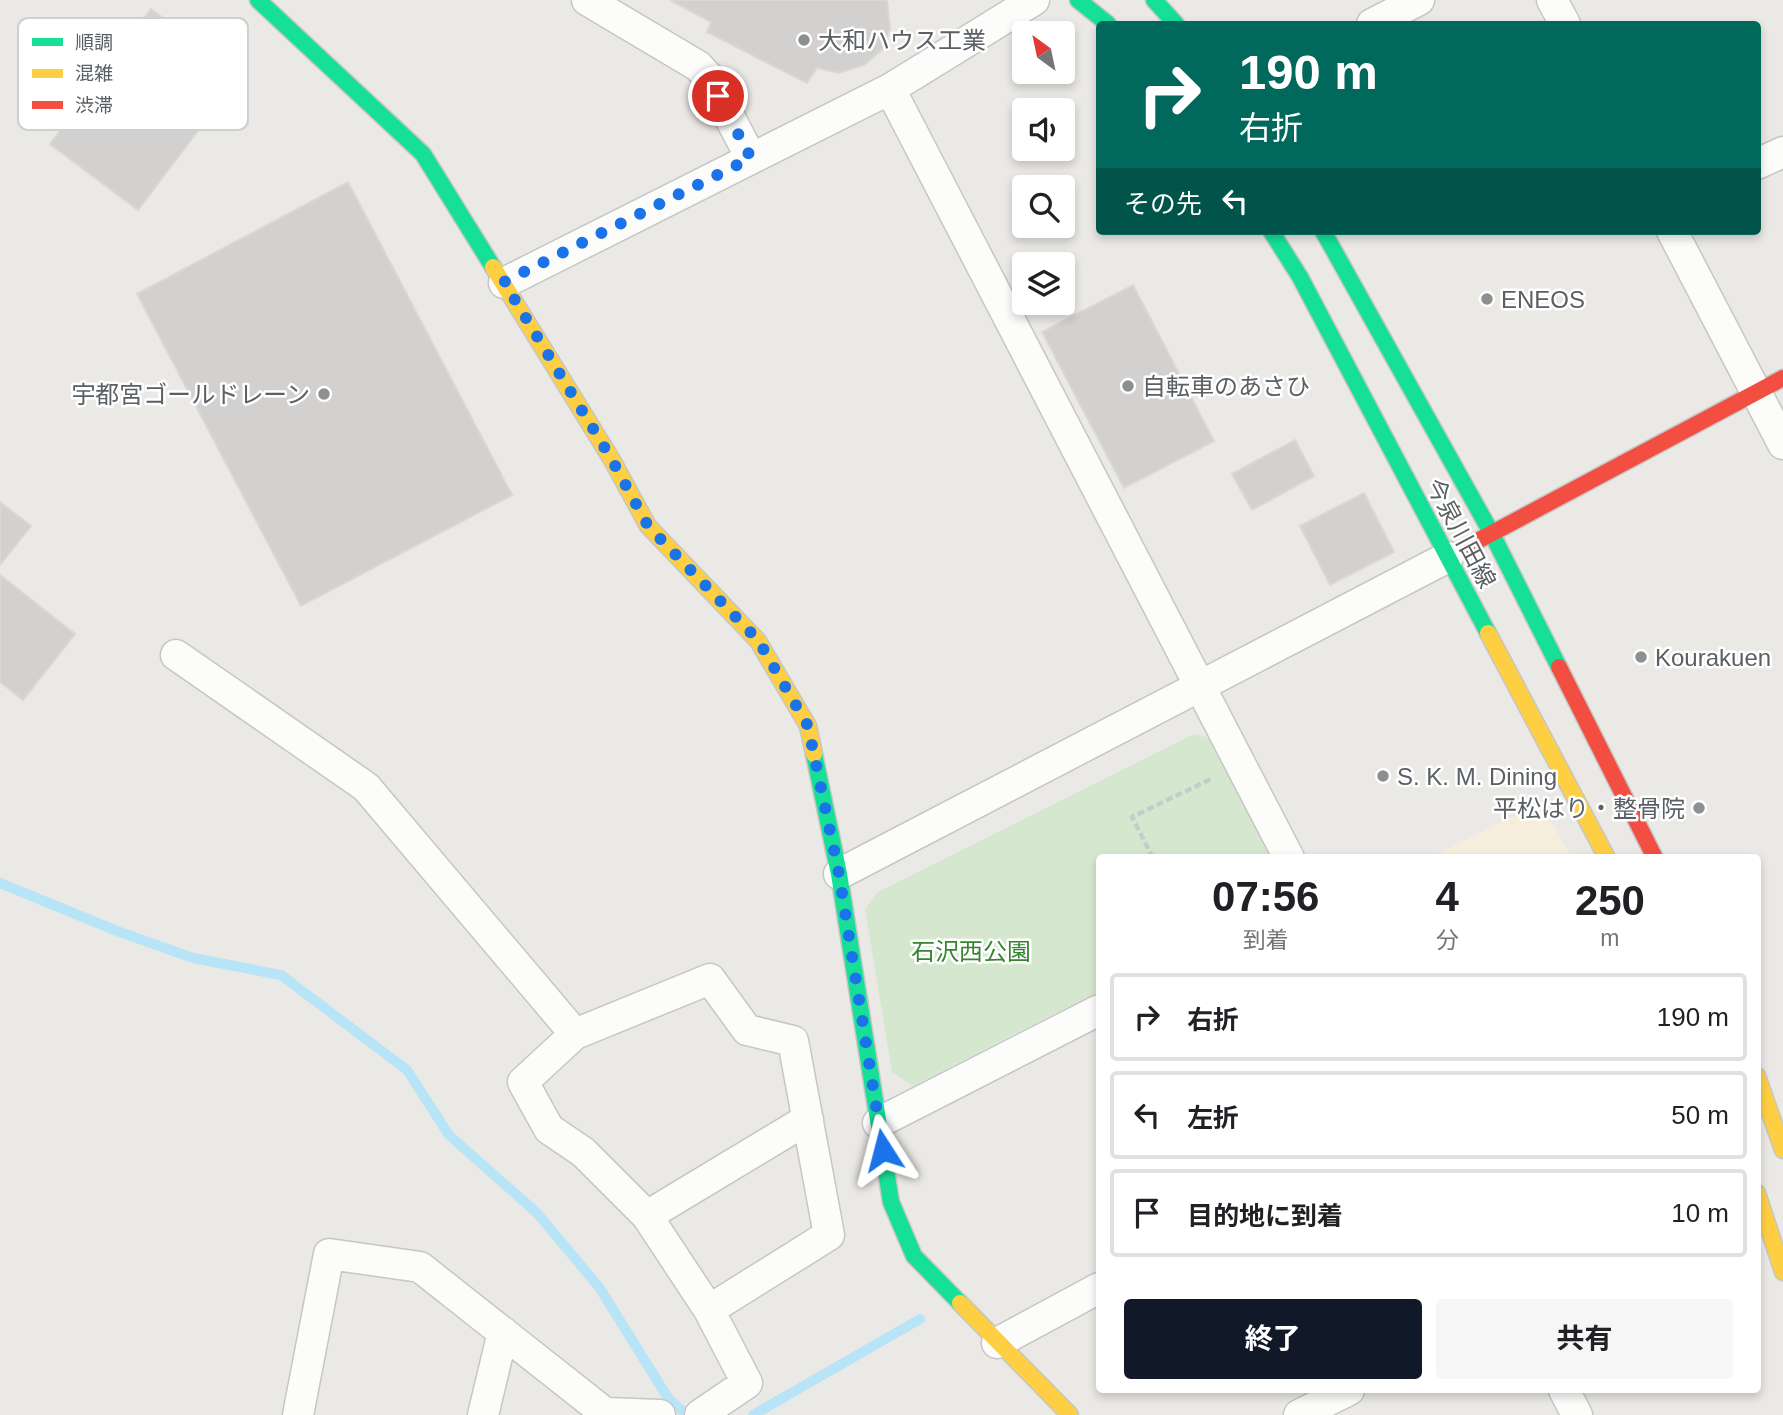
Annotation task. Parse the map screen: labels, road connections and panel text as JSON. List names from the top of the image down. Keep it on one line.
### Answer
{"streets":{"street":["今泉川田線"]},"parks":["石沢西公園"],"places":["大和ハウス工業","ENEOS","自転車のあさひ","宇都宮ゴールドレーン","Kourakuen","S. K. M. Dining","平松はり・整骨院"],"legend":["順調","混雑","渋滞"],"north":"top left","page":{"turn":["190 m","右折"],"then":"その先","eta":["07:56","到着","4","分","250","m"],"list":[{"name":"右折","value":"190 m"},{"name":"左折","value":"50 m"},{"name":"目的地に到着","value":"10 m"}],"buttons":["終了","共有"]}}
